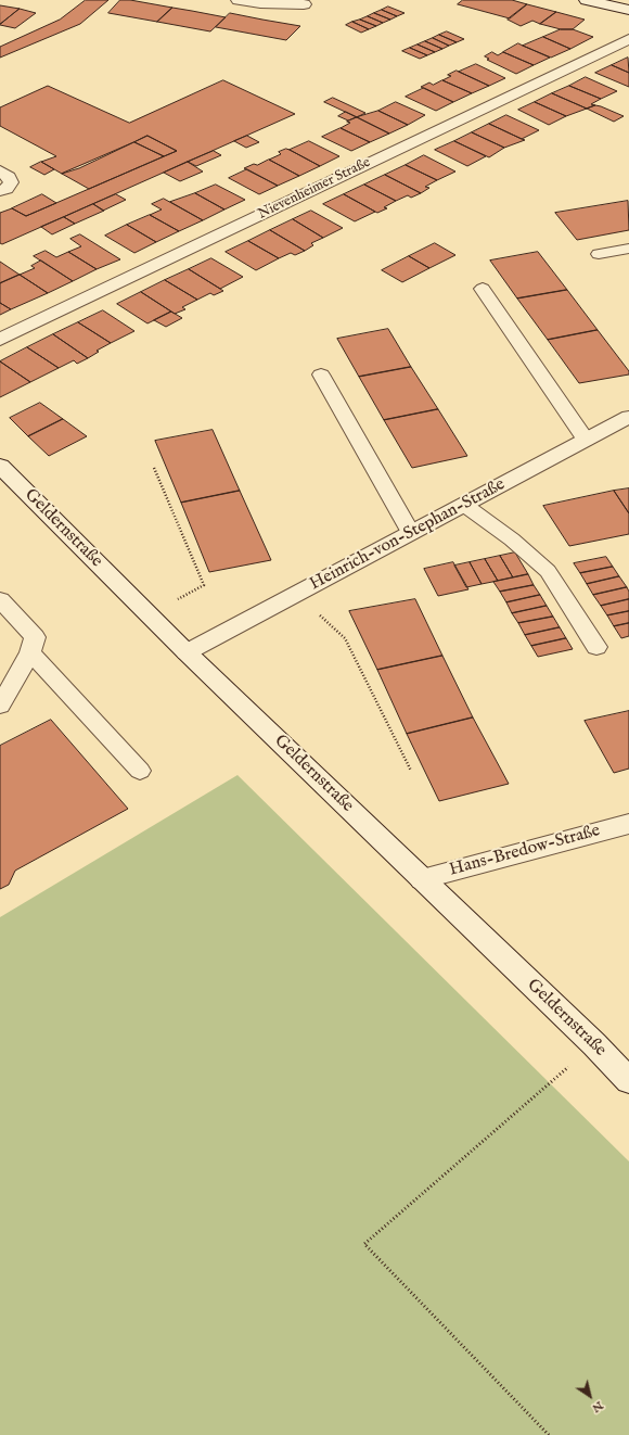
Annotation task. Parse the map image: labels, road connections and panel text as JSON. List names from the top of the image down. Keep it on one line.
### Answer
{"streets":{"street":["Nievenheimer Straße","Geldernstraße","Heinrich-von-Stephan-Straße","Hans-Bredow-Straße"]},"crossings":[["Geldernstraße","Heinrich-von-Stephan-Straße"],["Geldernstraße","Hans-Bredow-Straße"]],"north":"bottom right"}
